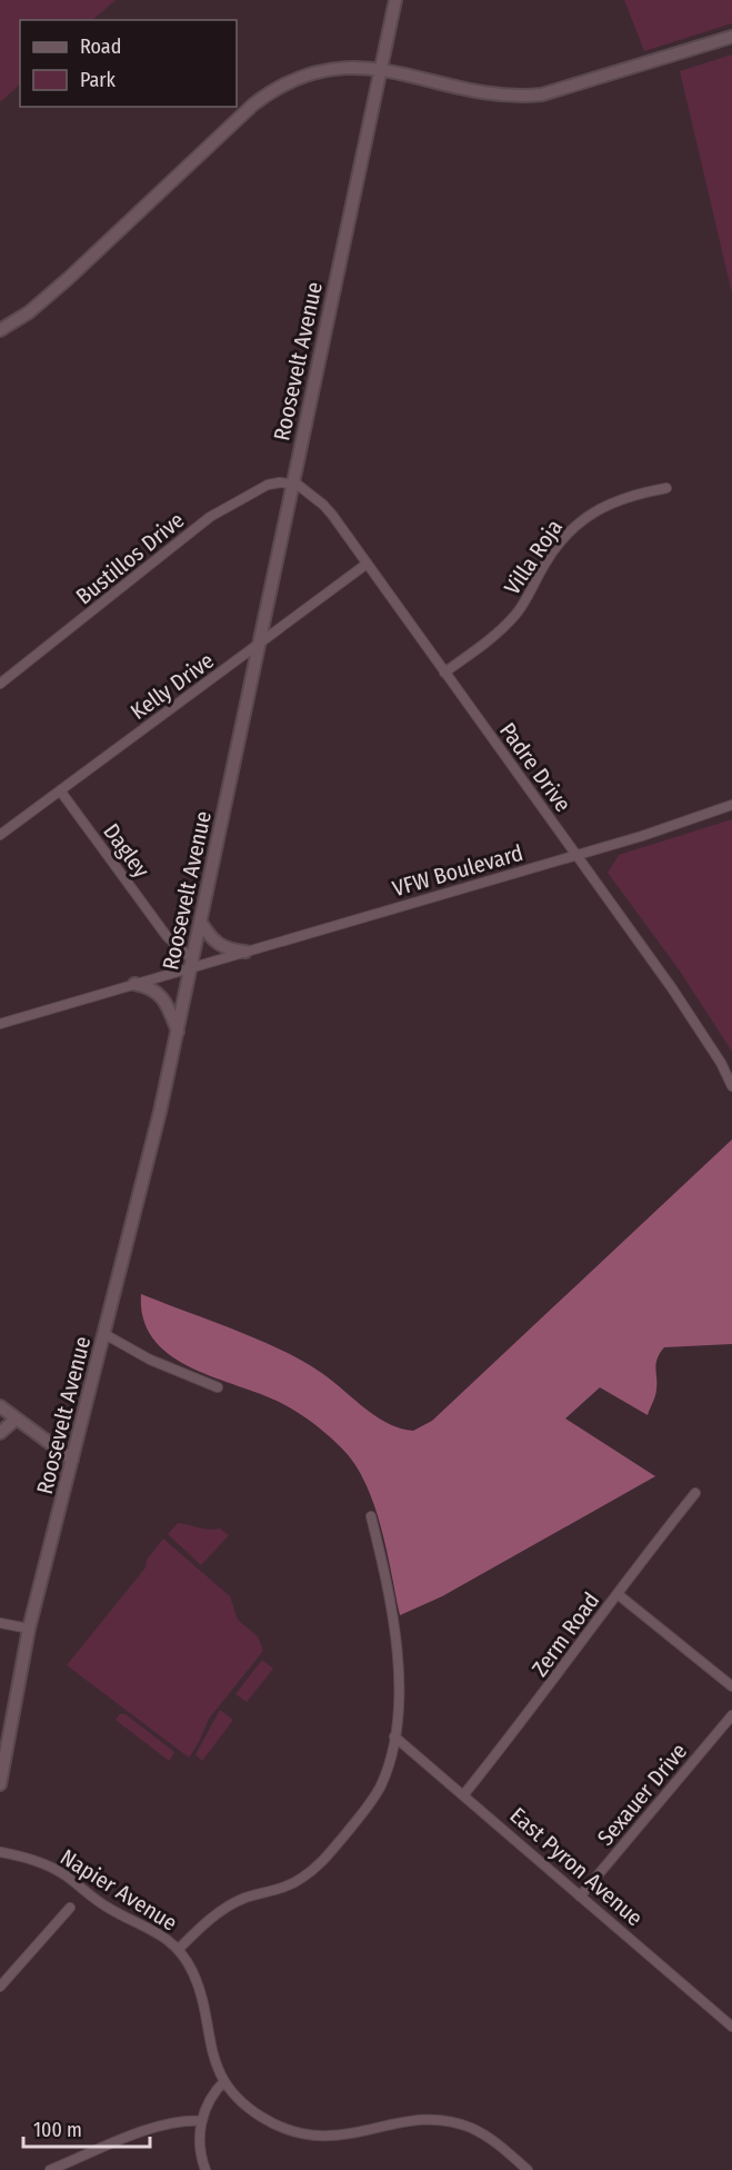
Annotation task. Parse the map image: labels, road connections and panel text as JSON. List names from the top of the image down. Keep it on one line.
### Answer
{"streets":{"main road":["Roosevelt Avenue"],"street":["Villa Roja","Bustillos Drive","Kelly Drive","Padre Drive","Dagley","VFW Boulevard","Zerm Road","Sexauer Drive","East Pyron Avenue","Napier Avenue"]},"crossings":[["Roosevelt Avenue","Bustillos Drive"],["Roosevelt Avenue","Kelly Drive"],["Roosevelt Avenue","Padre Drive"],["Roosevelt Avenue","Dagley"],["Roosevelt Avenue","VFW Boulevard"],["Villa Roja","Padre Drive"],["Bustillos Drive","Padre Drive"],["Kelly Drive","Padre Drive"],["Kelly Drive","Dagley"],["Padre Drive","VFW Boulevard"],["Dagley","VFW Boulevard"],["Zerm Road","East Pyron Avenue"],["Sexauer Drive","East Pyron Avenue"]],"legend":["Road","Park"],"scale_bar":"100 m"}
